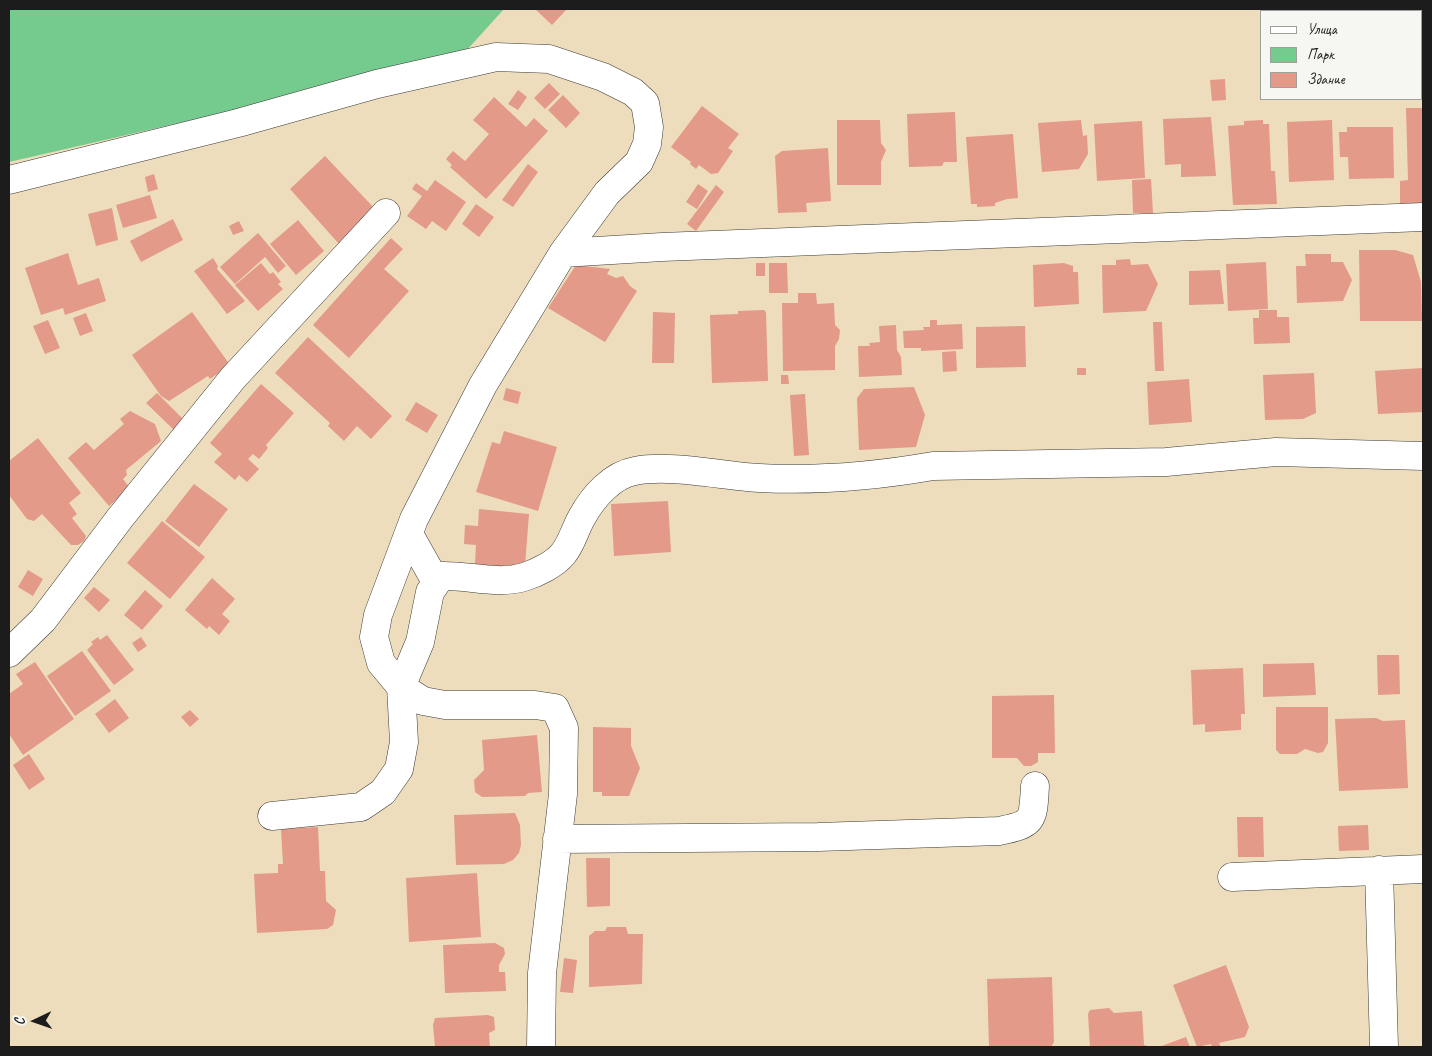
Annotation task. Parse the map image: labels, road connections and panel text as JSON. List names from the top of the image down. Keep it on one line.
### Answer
{"legend":["Улица","Парк","Здание"],"north":"left"}
